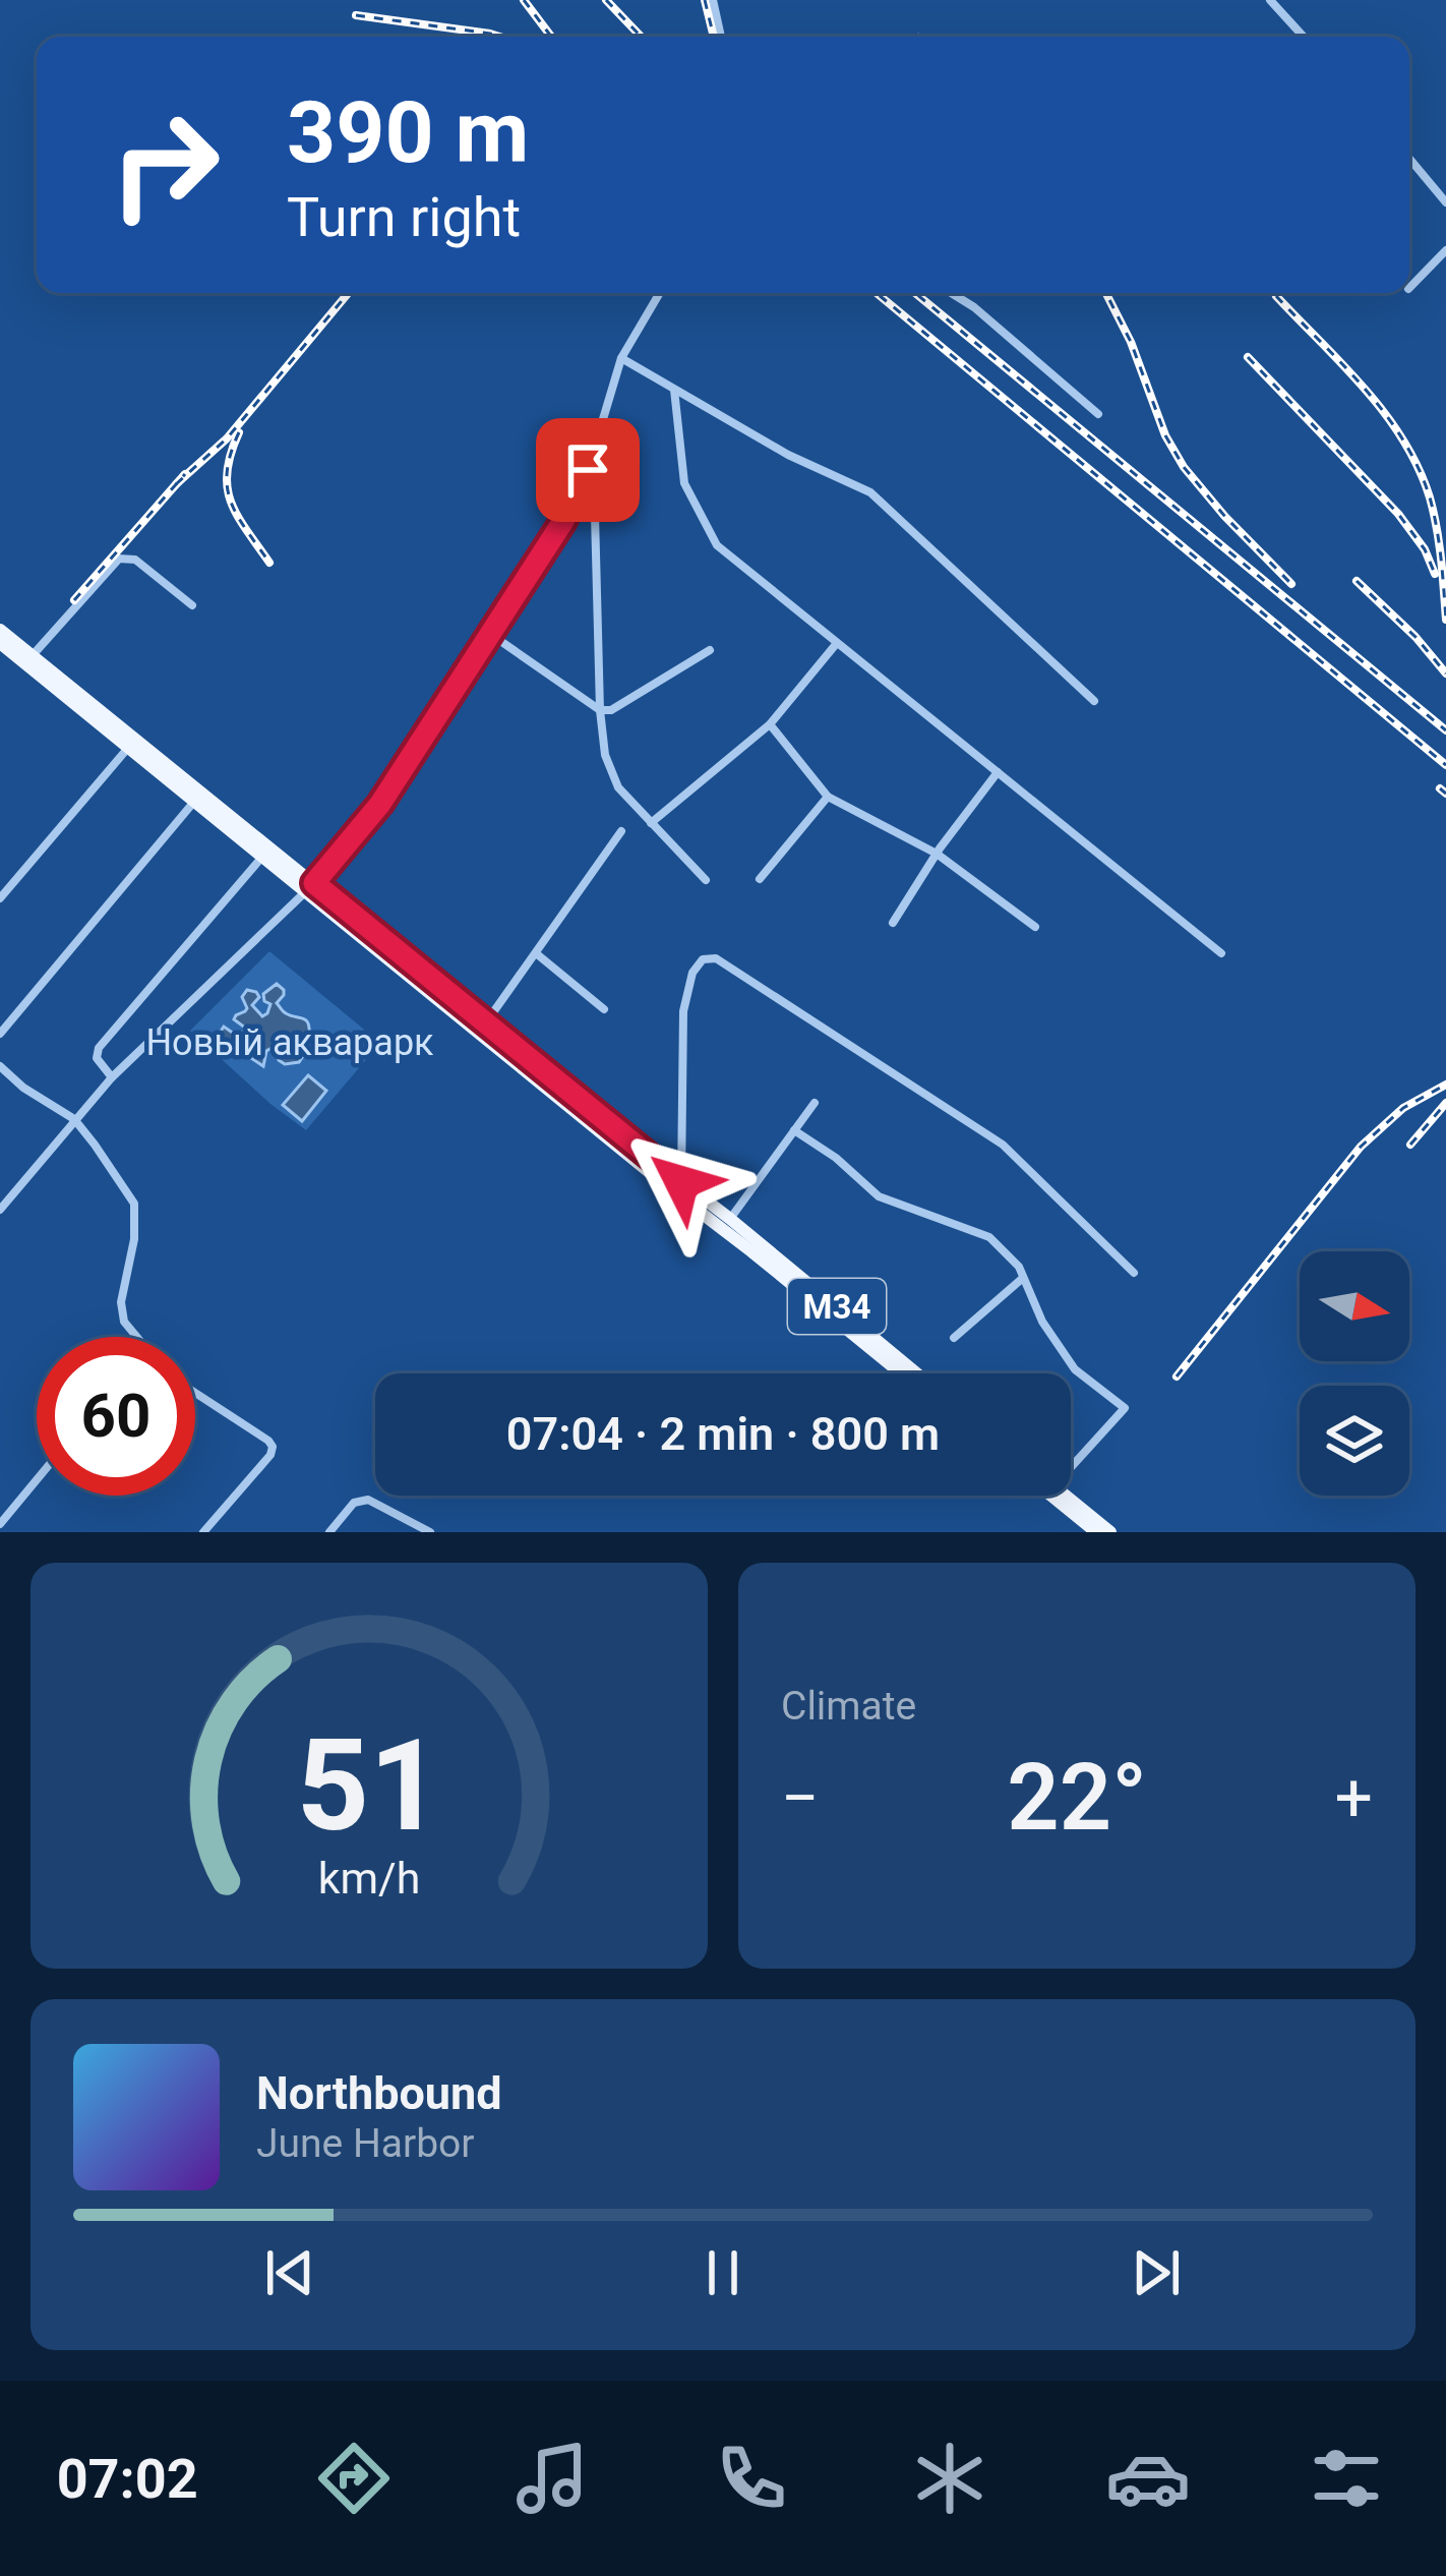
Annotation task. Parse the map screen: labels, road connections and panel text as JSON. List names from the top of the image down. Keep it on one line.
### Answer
{"streets":{"main road":["M34"]},"parks":["Новый акварарк"],"north":"right","page":{"turn":["390 m","Turn right"],"limit":"60","trip":"07:04 · 2 min · 800 m","tile":"Climate","heat":["−","22°","+"],"song":["Northbound","June Harbor"],"tabs":"07:02","gauge":["51","km/h"]}}
